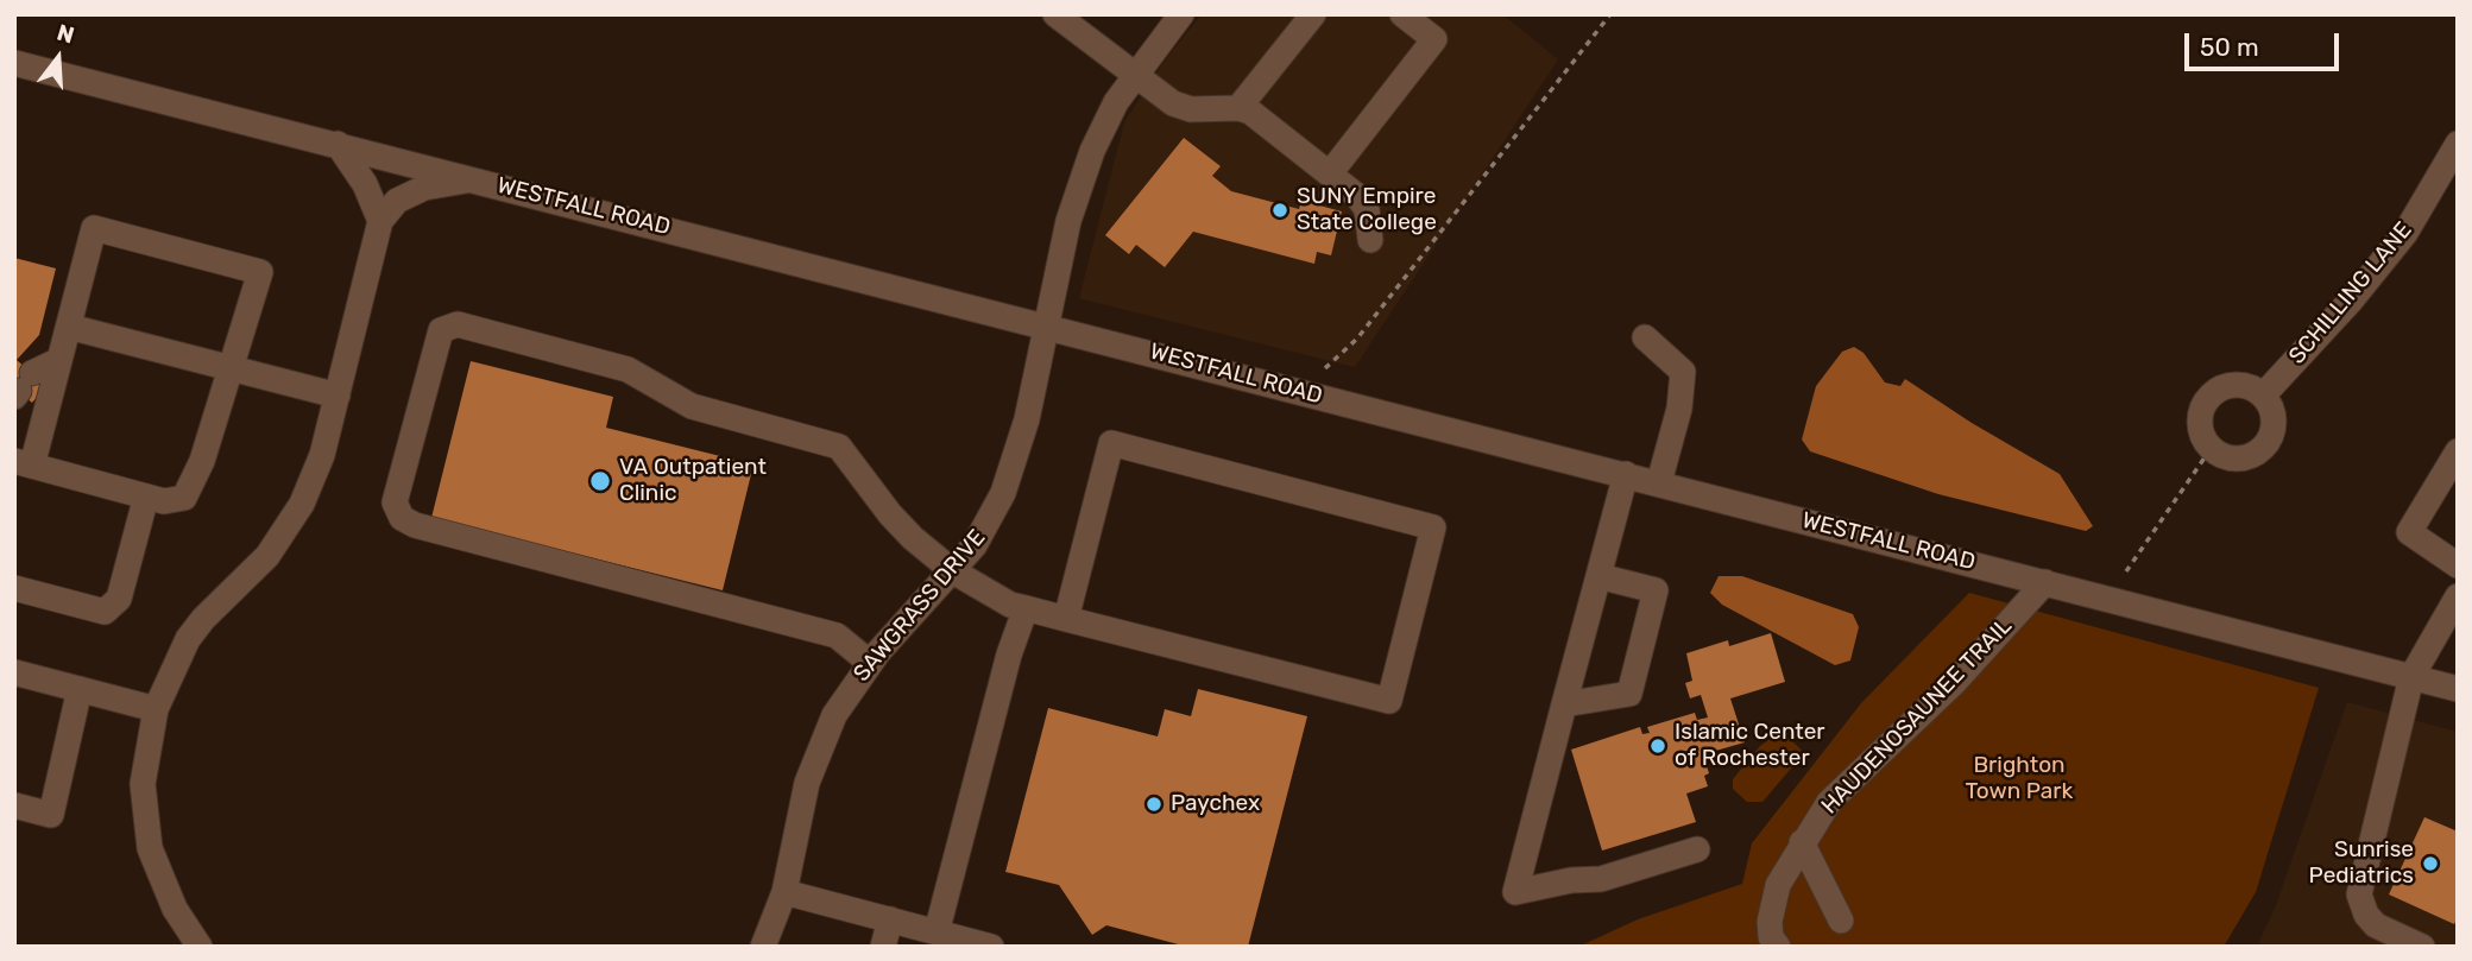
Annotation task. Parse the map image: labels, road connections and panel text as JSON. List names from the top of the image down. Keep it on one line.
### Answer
{"streets":{"street":["WESTFALL ROAD","SCHILLING LANE","SAWGRASS DRIVE","HAUDENOSAUNEE TRAIL"]},"crossings":[["WESTFALL ROAD","SAWGRASS DRIVE"],["WESTFALL ROAD","HAUDENOSAUNEE TRAIL"]],"parks":["Brighton Town Park"],"places":["SUNY Empire State College","VA Outpatient Clinic","Islamic Center of Rochester","Paychex","Sunrise Pediatrics"],"scale_bar":"50 m","north":"top"}
